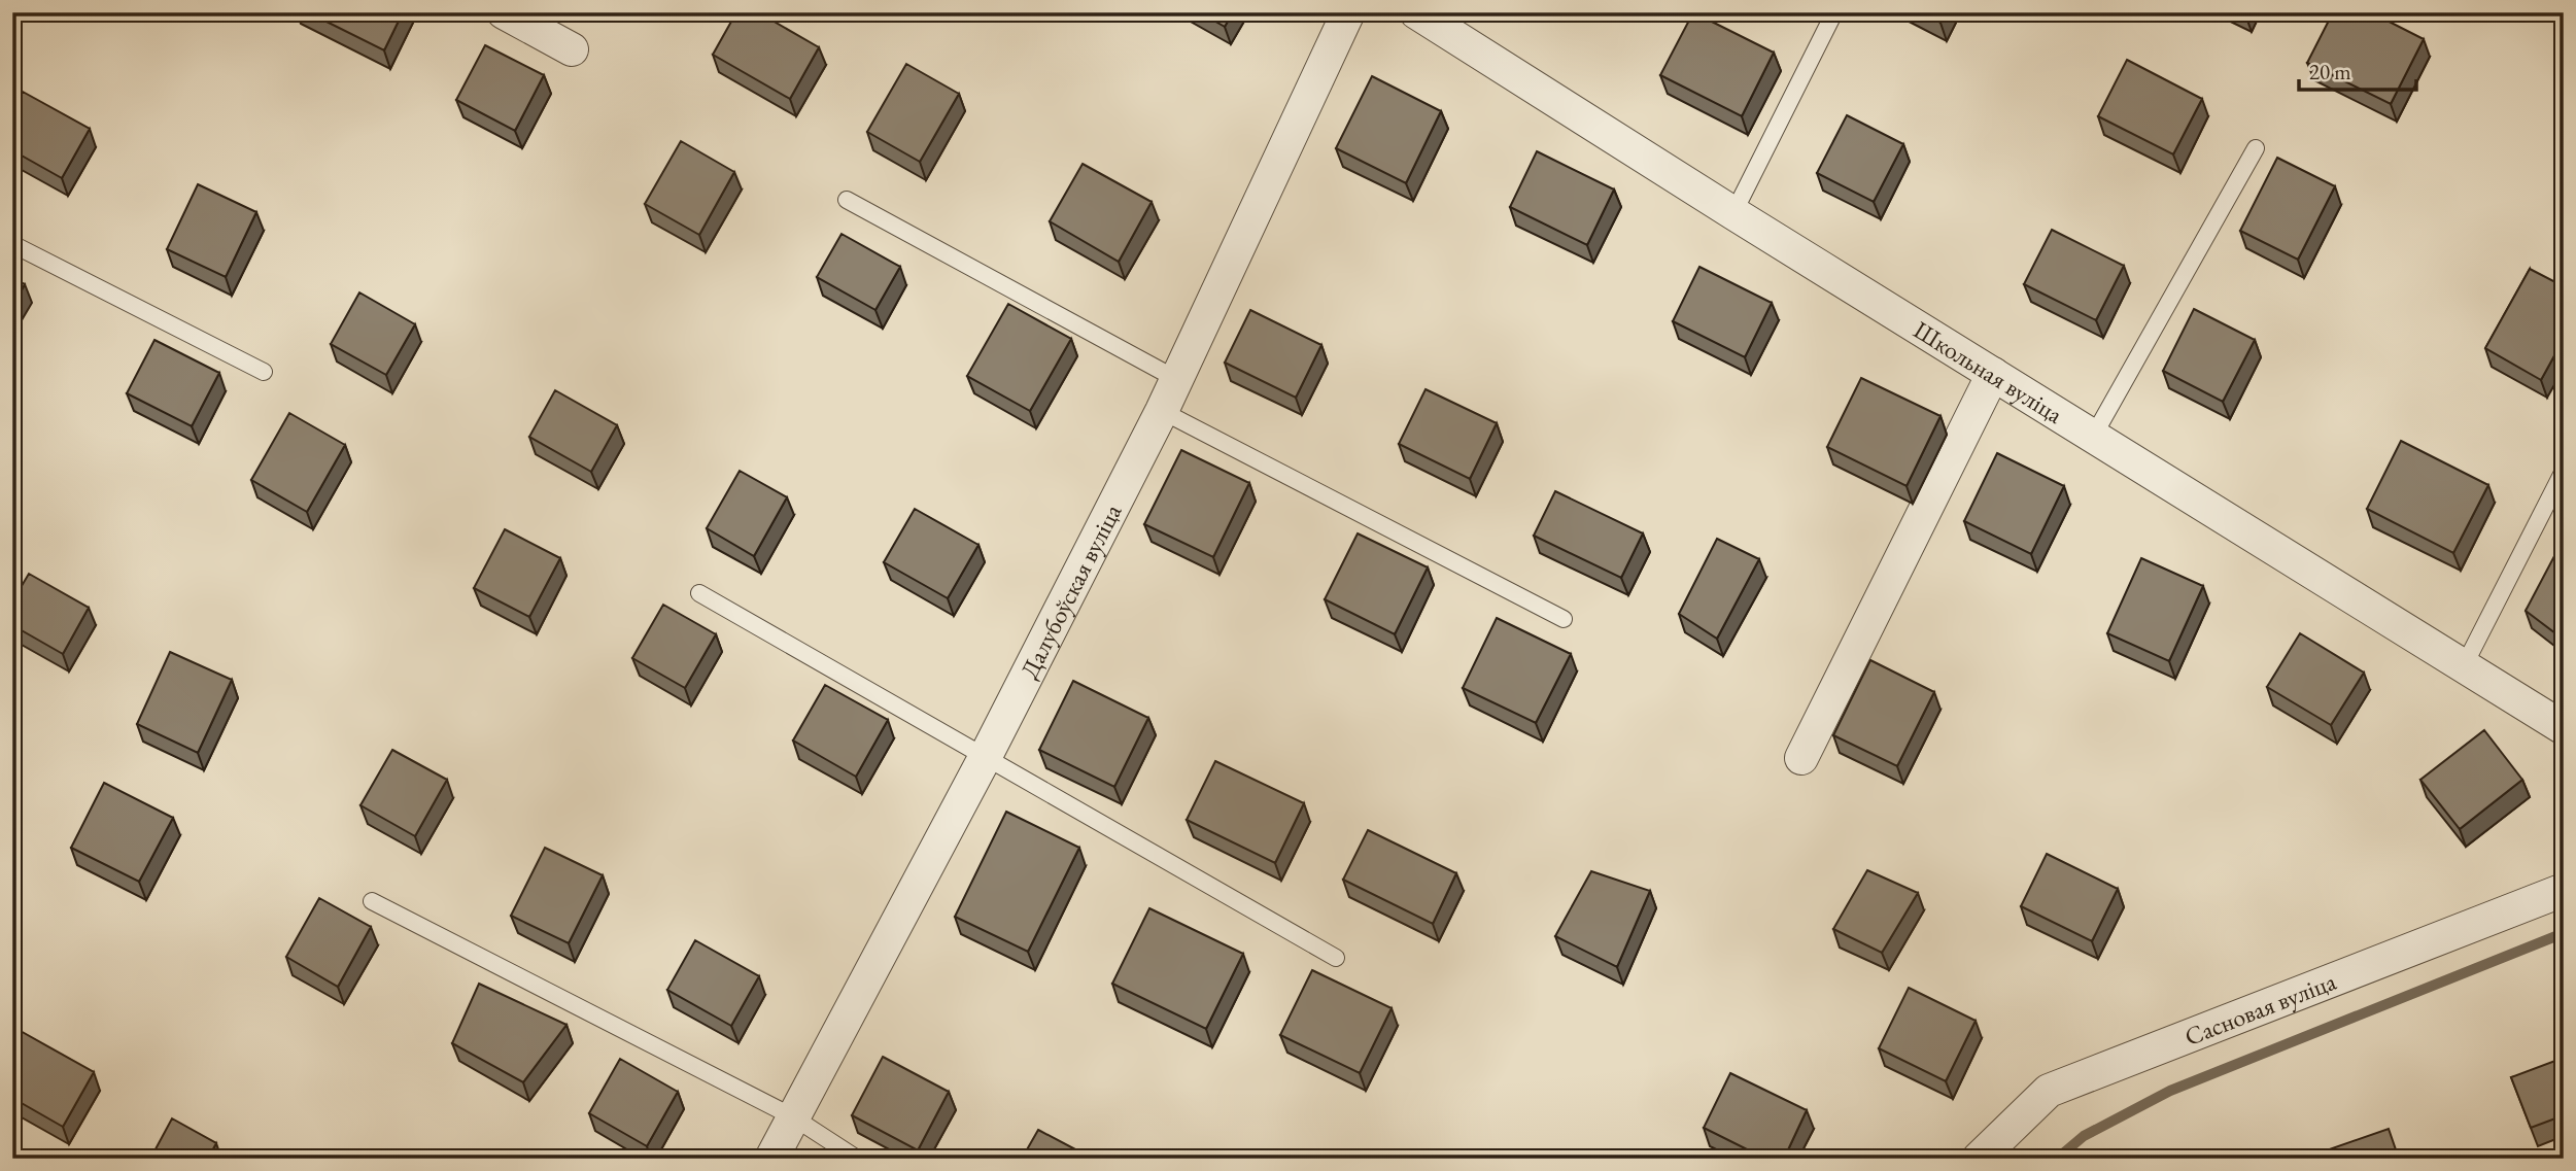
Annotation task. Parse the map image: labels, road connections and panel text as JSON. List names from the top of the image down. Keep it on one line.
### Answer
{"streets":{"street":["Школьная вуліца","Далубоўская вуліца","Сасновая вуліца"]},"scale_bar":"20 m"}
